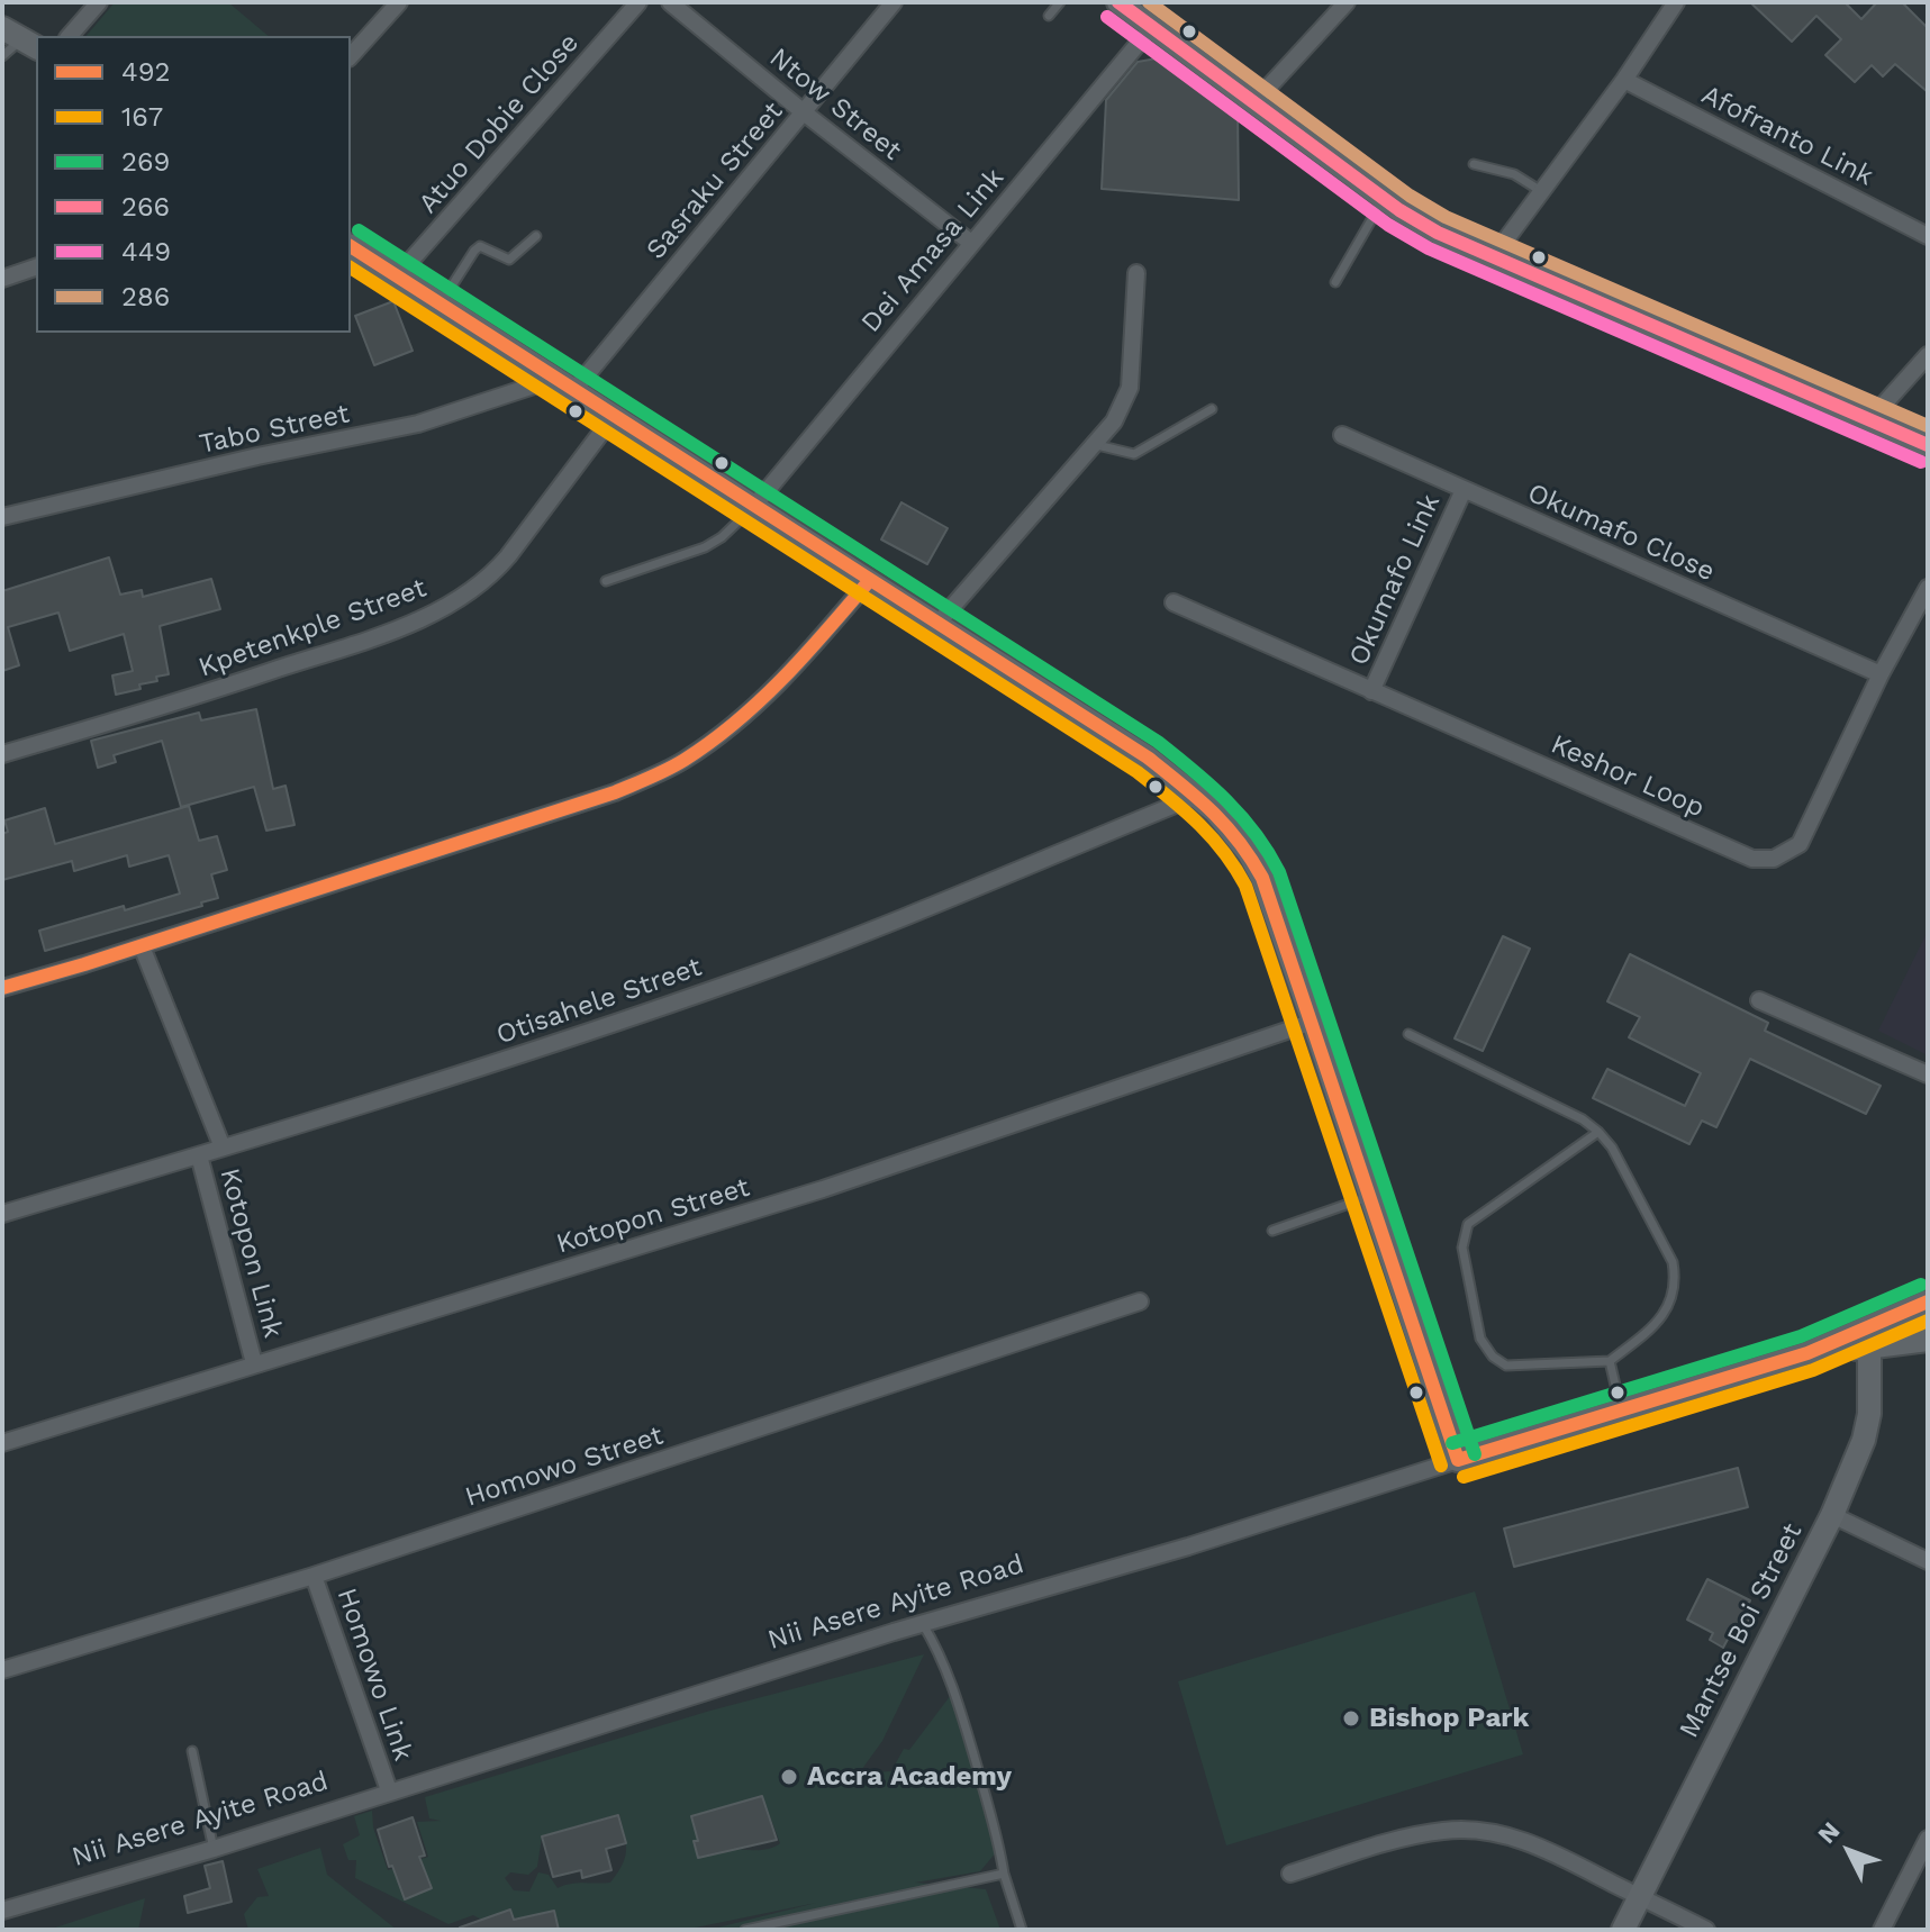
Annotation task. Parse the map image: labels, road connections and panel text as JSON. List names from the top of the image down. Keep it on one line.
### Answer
{"streets":{"street":["Ntow Street","Atuo Dobie Close","Afofranto Link","Sasraku Street","Dei Amasa Link","Tabo Street","Okumafo Close","Okumafo Link","Kpetenkple Street","Keshor Loop","Otisahele Street","Kotopon Street","Kotopon Link","Homowo Street","Nii Asere Ayite Road","Mantse Boi Street","Homowo Link"]},"crossings":[["Ntow Street","Sasraku Street"],["Ntow Street","Dei Amasa Link"],["Sasraku Street","Tabo Street"],["Okumafo Close","Okumafo Link"],["Okumafo Close","Keshor Loop"],["Okumafo Link","Keshor Loop"],["Otisahele Street","Kotopon Link"],["Kotopon Street","Kotopon Link"],["Homowo Street","Homowo Link"],["Nii Asere Ayite Road","Mantse Boi Street"],["Nii Asere Ayite Road","Homowo Link"]],"places":["Bishop Park","Accra Academy"],"lines":["transit line 266","transit line 286","transit line 449","transit line 269","transit line 492","transit line 167"],"legend":["492","167","269","266","449","286"],"north":"top left"}
